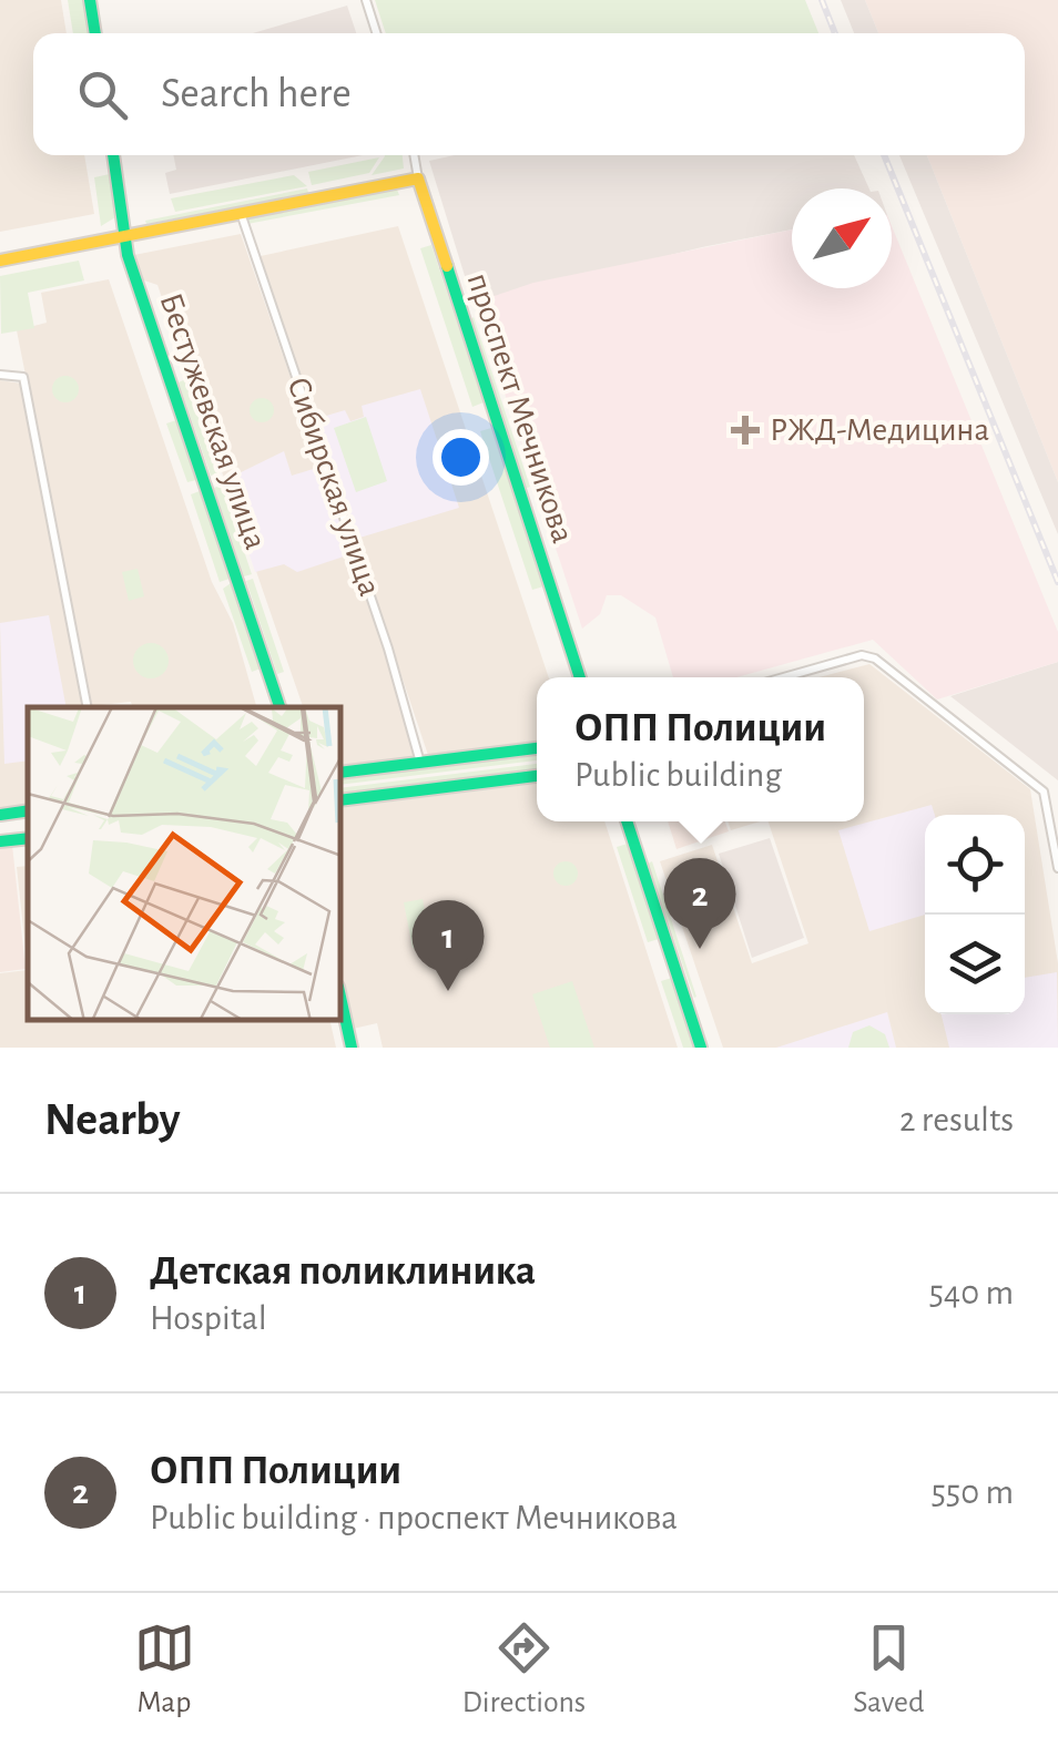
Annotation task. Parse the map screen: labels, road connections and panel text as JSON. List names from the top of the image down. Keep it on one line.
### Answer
{"streets":{"street":["проспект Мечникова","Бестужевская улица","Сибирская улица"]},"places":{"health":["РЖД-Медицина"]},"north":"top right","page":{"search":"Search here","popup":["ОПП Полиции","Public building"],"pins":["2","1"],"heading":["Nearby","2 results"],"list":[{"mark":"1","name":"Детская поликлиника","note":"Hospital","value":"540 m"},{"mark":"2","name":"ОПП Полиции","note":"Public building · проспект Мечникова","value":"550 m"}],"nav":["Map","Directions","Saved"]}}
